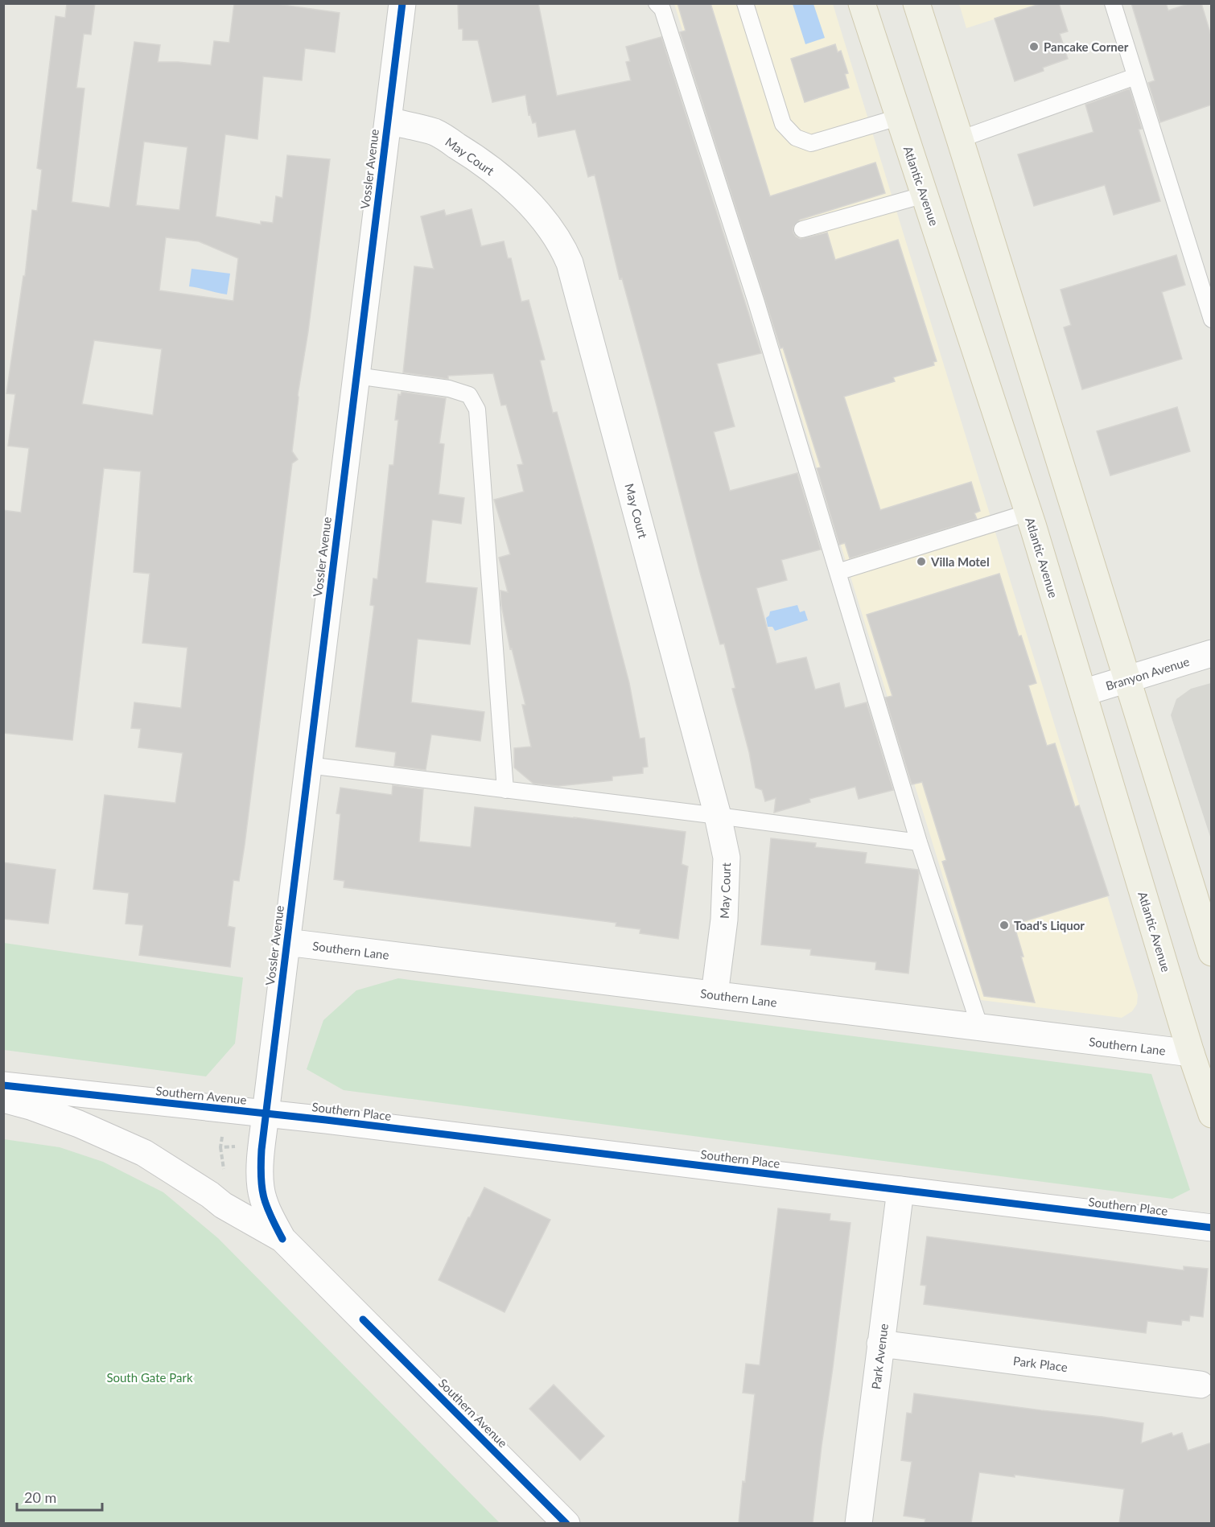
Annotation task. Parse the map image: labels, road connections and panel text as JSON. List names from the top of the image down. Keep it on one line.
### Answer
{"streets":{"main road":["Atlantic Avenue"],"street":["May Court","Vossler Avenue","Branyon Avenue","Southern Lane","Southern Avenue","Southern Place","Park Avenue","Park Place"]},"crossings":[["May Court","Vossler Avenue"],["May Court","Southern Lane"],["Vossler Avenue","Southern Lane"],["Vossler Avenue","Southern Avenue"],["Vossler Avenue","Southern Place"],["Atlantic Avenue","Branyon Avenue"],["Atlantic Avenue","Southern Lane"],["Southern Avenue","Southern Place"],["Southern Place","Park Avenue"],["Park Avenue","Park Place"]],"parks":["South Gate Park"],"places":["Pancake Corner","Villa Motel","Toad's Liquor"],"scale_bar":"20 m"}
